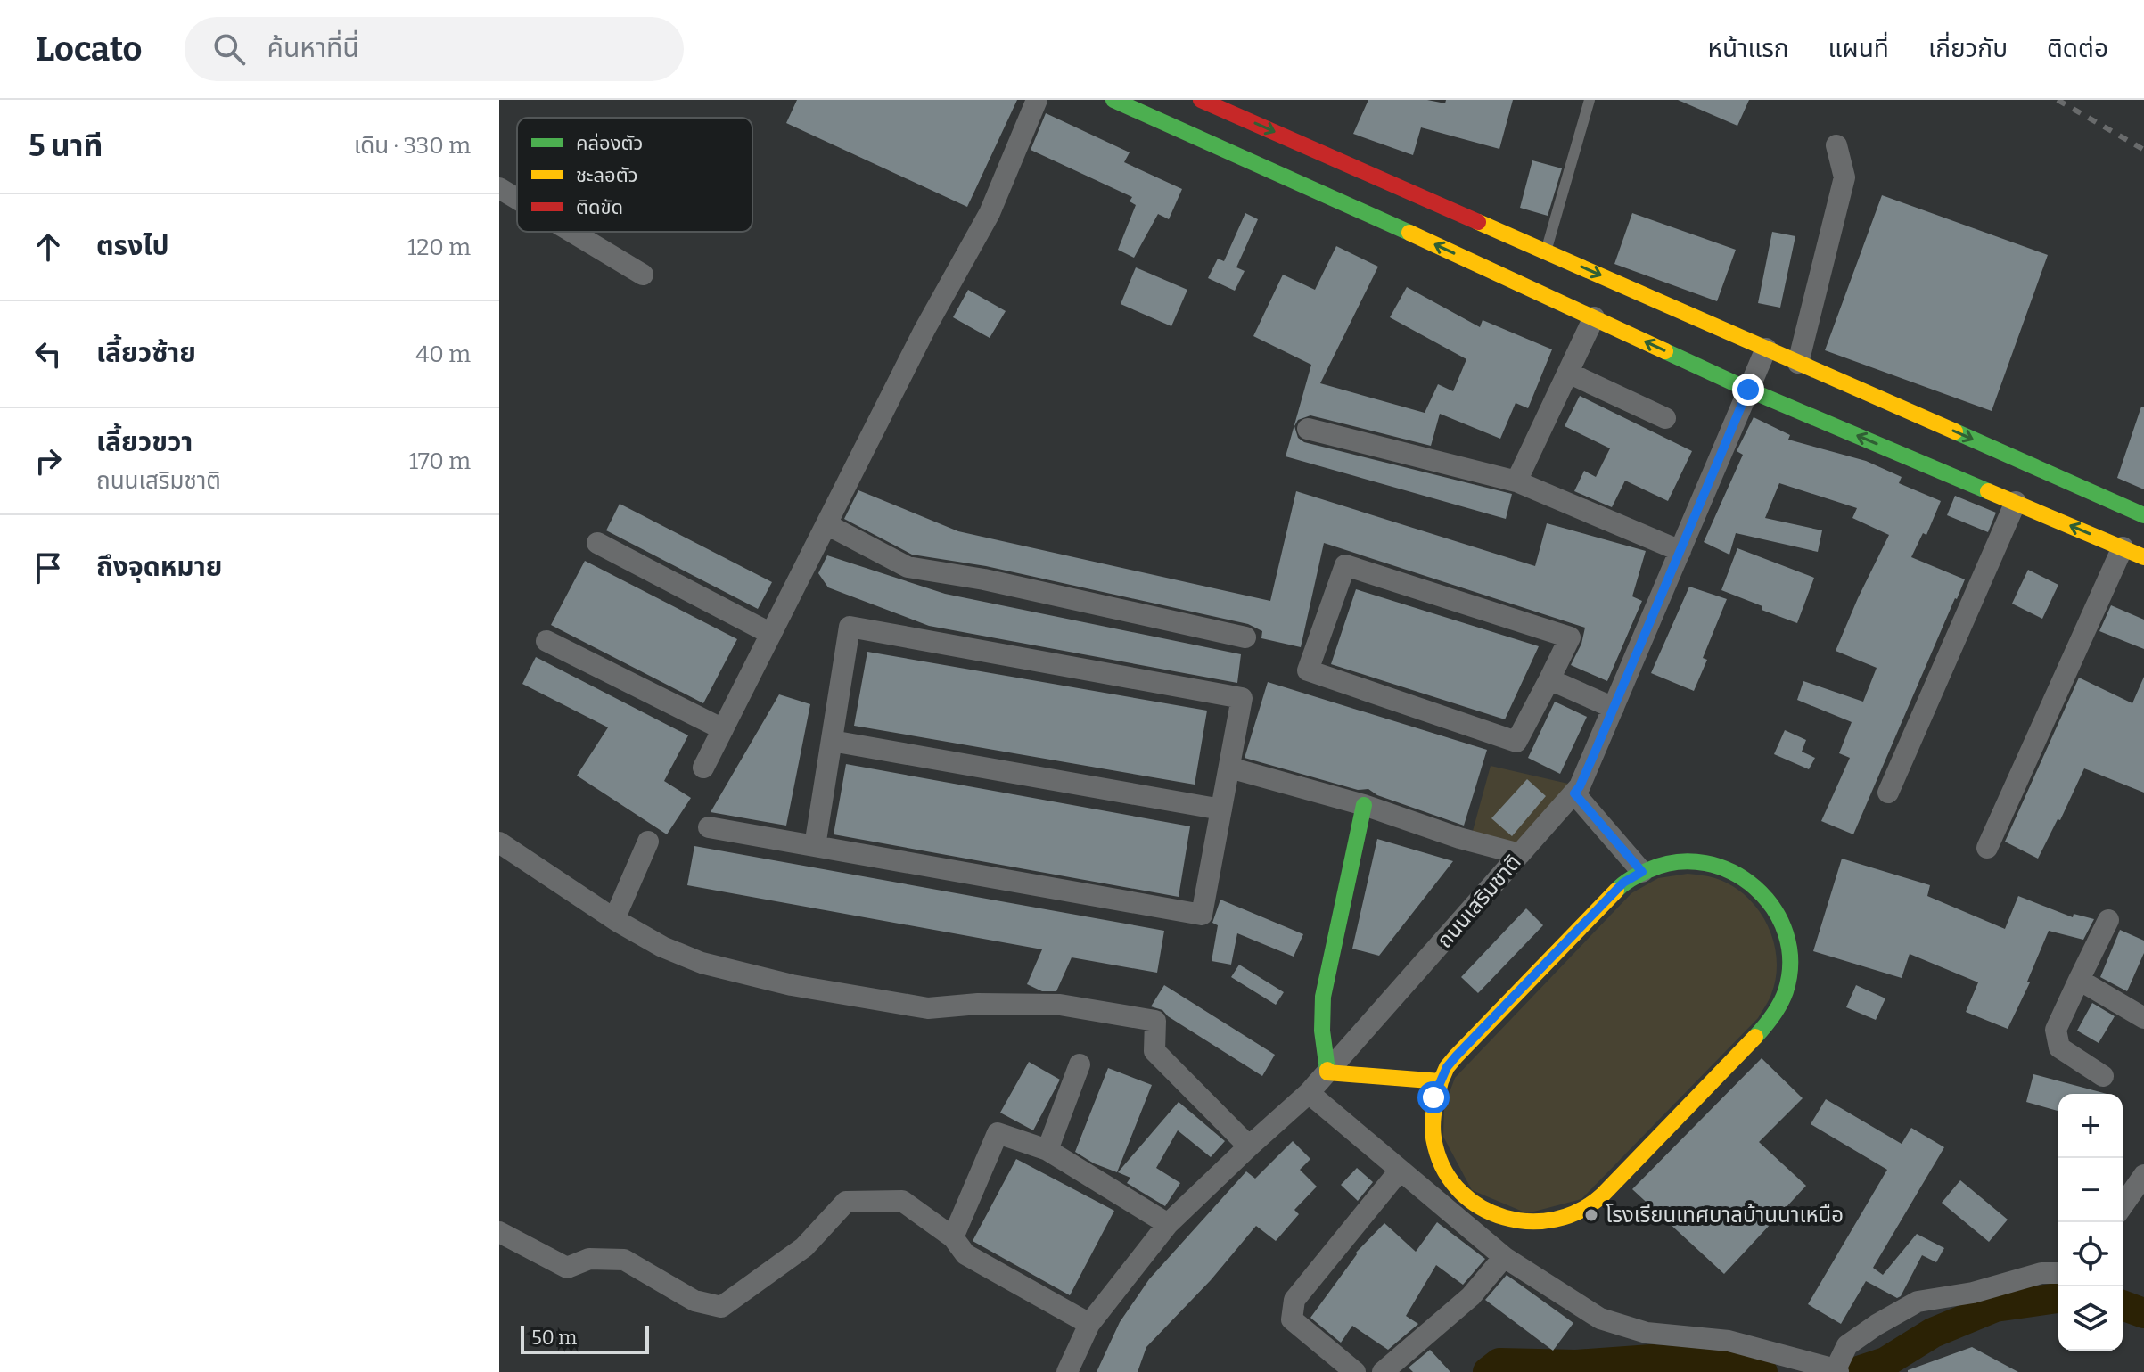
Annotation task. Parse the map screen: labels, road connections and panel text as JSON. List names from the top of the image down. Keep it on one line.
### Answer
{"streets":{"street":["ถนนเสริมชาติ"]},"places":["โรงเรียนเทศบาลบ้านนาเหนือ"],"legend":["คล่องตัว","ชะลอตัว","ติดขัด"],"scale_bar":"50 m","page":{"header":"Locato","search":"ค้นหาที่นี่","nav":["หน้าแรก","แผนที่","เกี่ยวกับ","ติดต่อ"],"heading":["5 นาที","เดิน · 330 m"],"list":[["ตรงไป","120 m"],["เลี้ยวซ้าย","40 m"],["เลี้ยวขวา","ถนนเสริมชาติ","170 m"],"ถึงจุดหมาย"],"map_buttons":["+","−"],"scale":"50 m"}}
